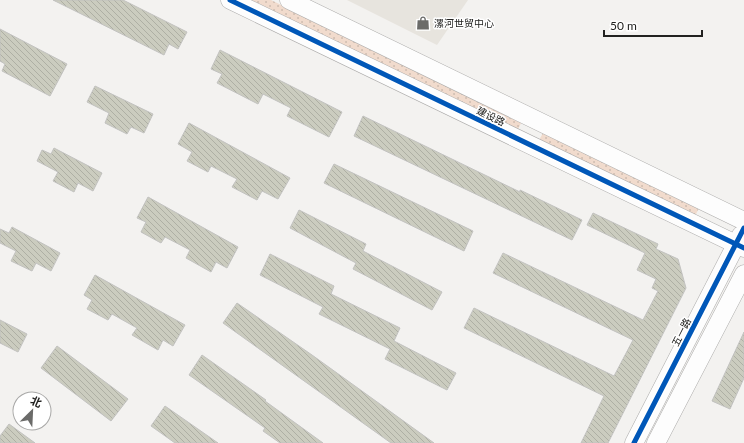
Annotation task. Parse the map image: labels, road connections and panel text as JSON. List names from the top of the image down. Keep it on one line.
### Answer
{"streets":{"street":["建设路","五一路"]},"crossings":[["建设路","五一路"]],"places":{"shop":["漯河世贸中心"]},"scale_bar":"50 m","north":"top right"}
